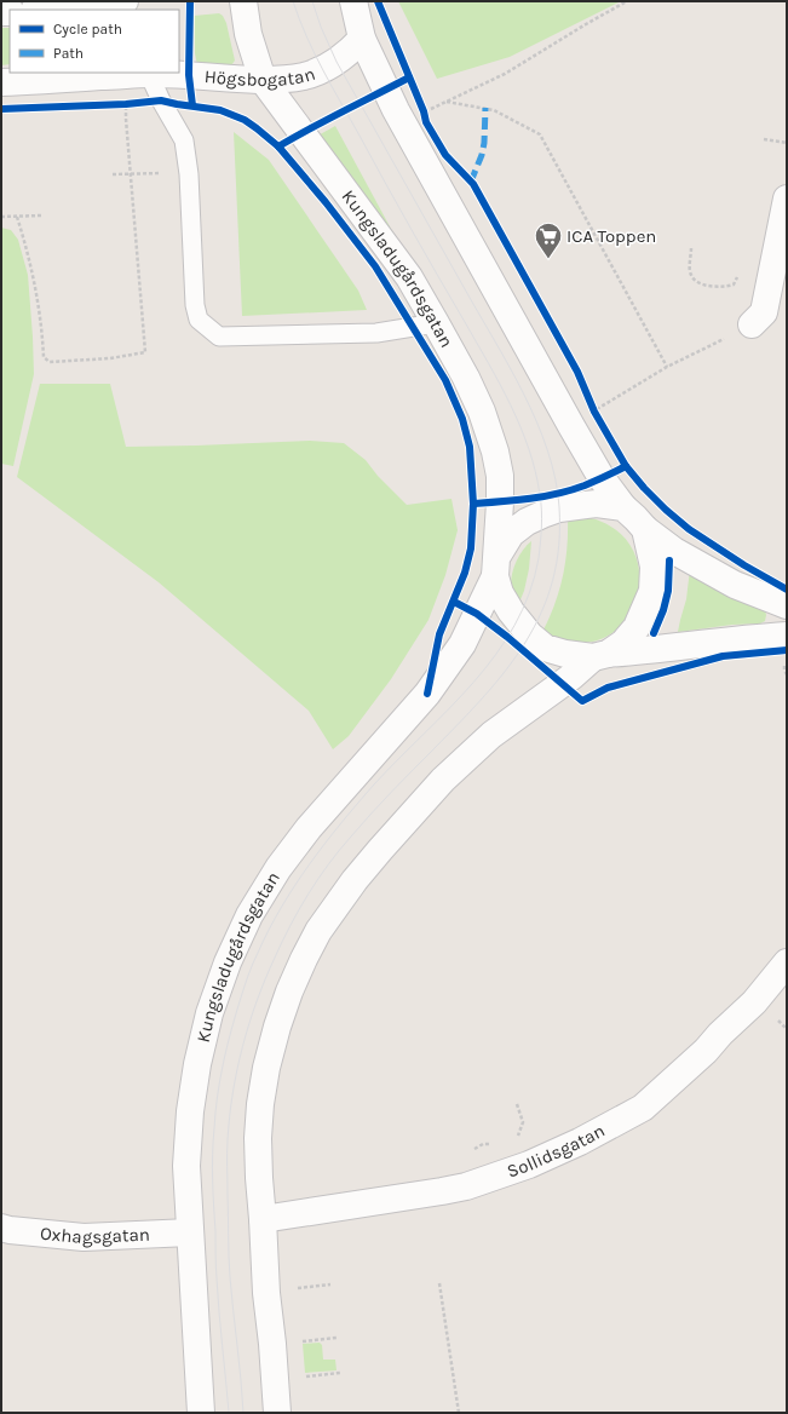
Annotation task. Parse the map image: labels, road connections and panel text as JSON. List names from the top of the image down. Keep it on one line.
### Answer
{"streets":{"street":["Högsbogatan","Kungsladugårdsgatan","Sollidsgatan","Oxhagsgatan"]},"crossings":[["Högsbogatan","Kungsladugårdsgatan"],["Kungsladugårdsgatan","Oxhagsgatan"]],"places":{"supermarket":["ICA Toppen"]},"legend":["Cycle path","Path"]}
